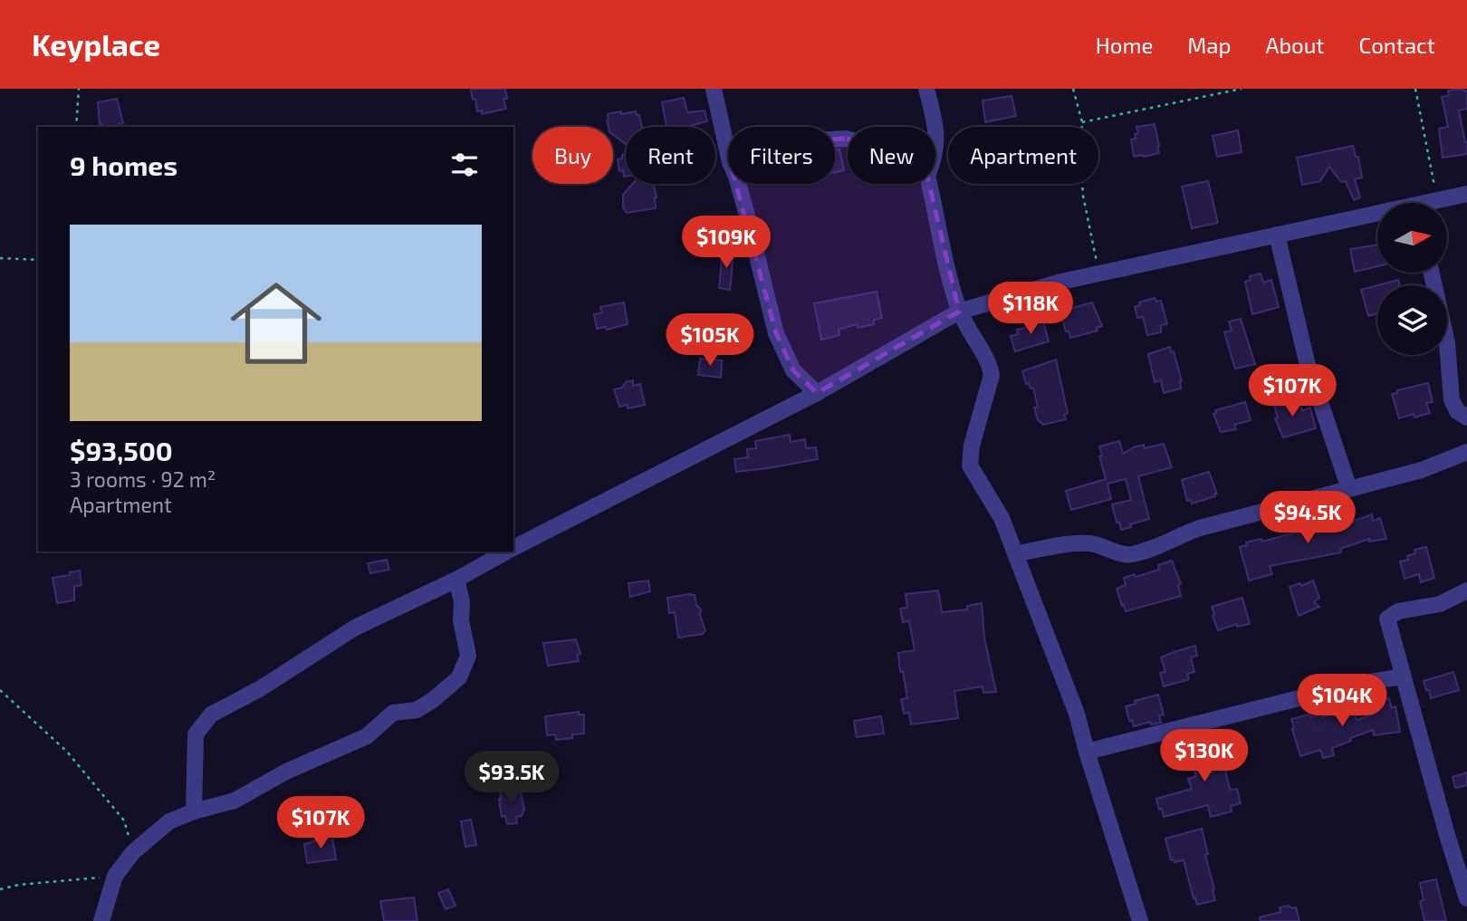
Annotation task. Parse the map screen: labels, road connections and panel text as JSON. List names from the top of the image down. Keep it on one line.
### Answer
{"north":"right","page":{"header":"Keyplace","nav":["Home","Map","About","Contact"],"chip":["Buy","Rent","Filters","New","Apartment"],"heading":"9 homes","list":[{"name":"$93,500","note":"3 rooms · 92 m² · Apartment"}],"price":["$109K","$118K","$105K","$107K","$94.5K","$104K","$130K","$93.5K","$107K"]}}
